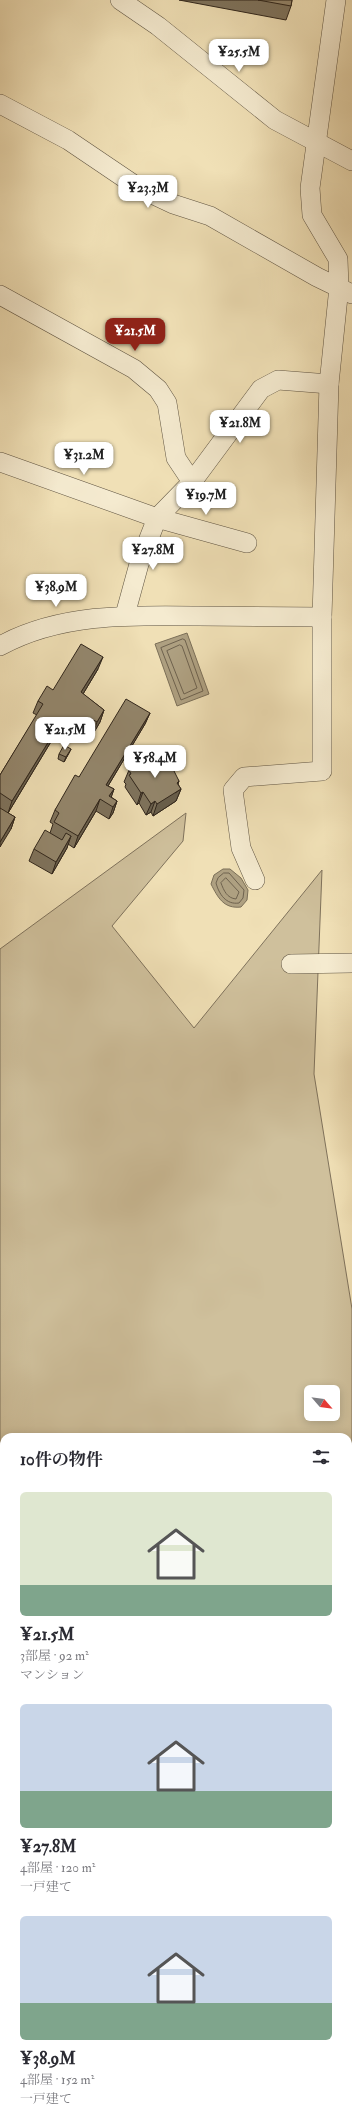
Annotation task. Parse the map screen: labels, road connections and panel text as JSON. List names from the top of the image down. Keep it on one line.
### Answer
{"north":"bottom right","page":{"price":["¥25.5M","¥23.3M","¥21.5M","¥21.8M","¥31.2M","¥19.7M","¥27.8M","¥38.9M","¥21.5M","¥58.4M"],"heading":"10件の物件","list":[{"name":"¥21.5M","note":"3部屋 · 92 m² · マンション"},{"name":"¥27.8M","note":"4部屋 · 120 m² · 一戸建て"},{"name":"¥38.9M","note":"4部屋 · 152 m² · 一戸建て"}]}}
